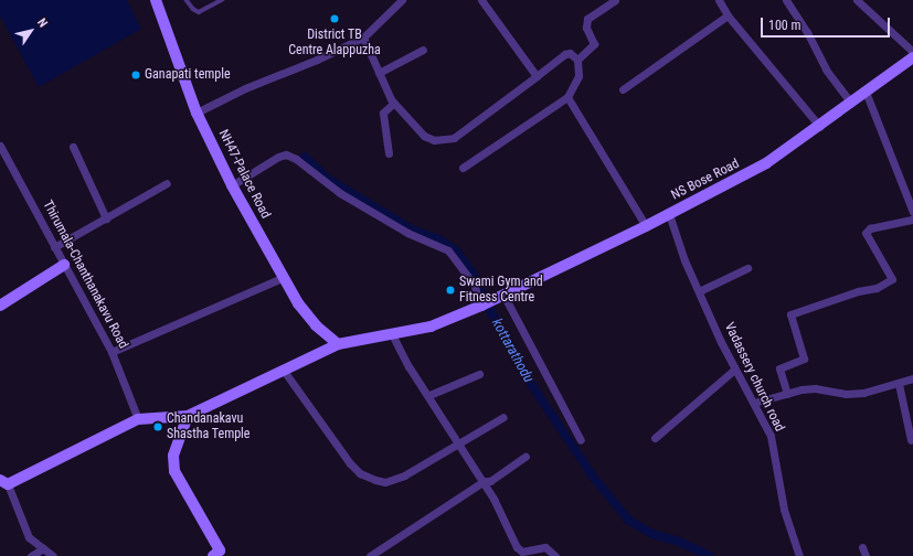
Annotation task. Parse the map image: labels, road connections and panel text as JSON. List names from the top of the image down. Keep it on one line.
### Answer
{"streets":{"main road":["NH47-Palace Road","NS Bose Road"],"street":["Thirumala-Chanthanakavu Road","Vadassery church road"]},"crossings":[["NH47-Palace Road","NS Bose Road"],["NS Bose Road","Vadassery church road"]],"water":["kottarathodu"],"places":["District TB Centre Alappuzha","Ganapati temple","Swami Gym and Fitness Centre","Chandanakavu Shastha Temple"],"scale_bar":"100 m","north":"top right"}
